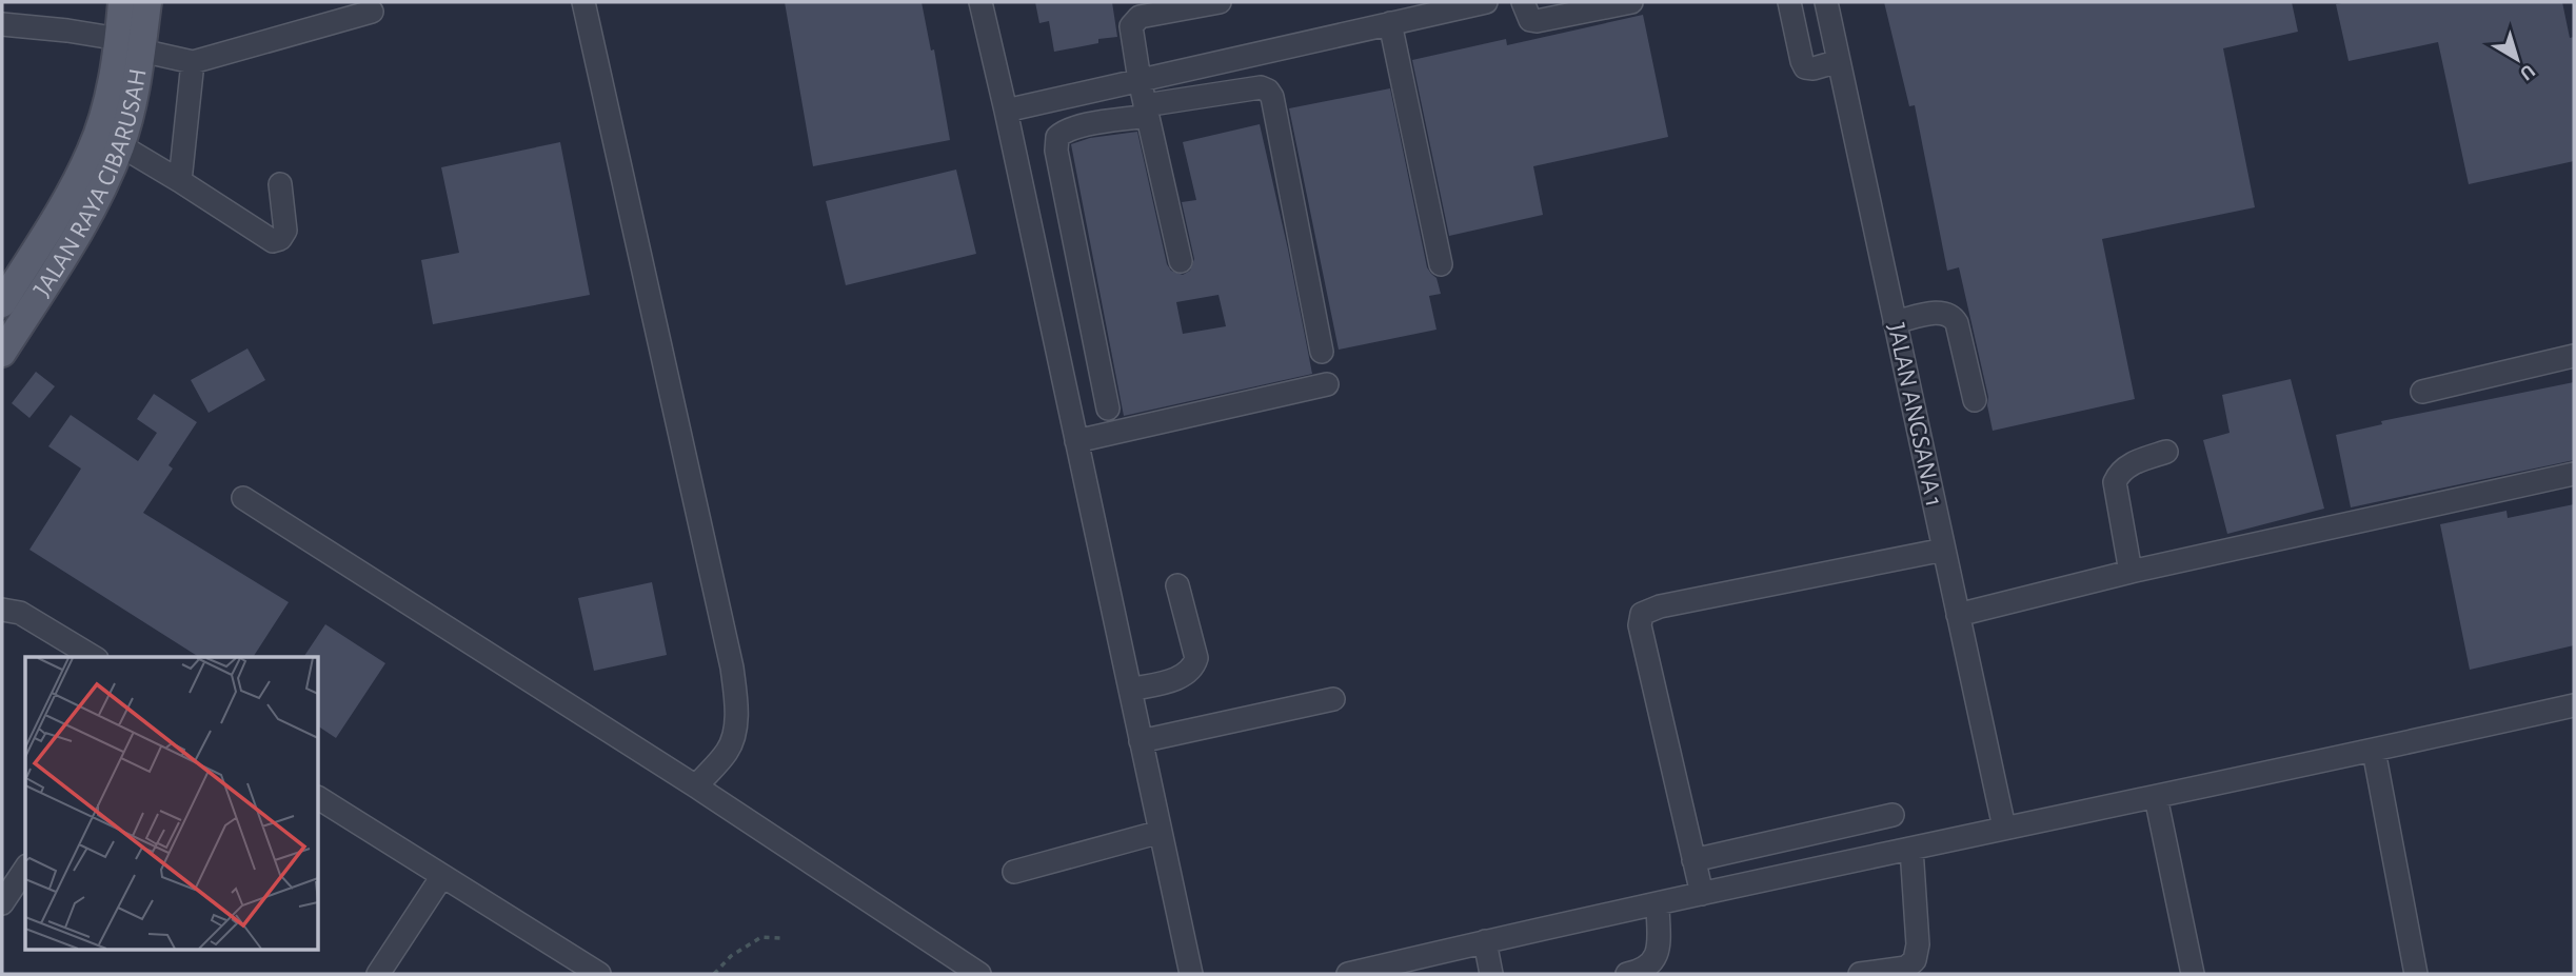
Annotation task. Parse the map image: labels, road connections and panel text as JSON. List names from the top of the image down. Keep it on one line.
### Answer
{"streets":{"main road":["JALAN RAYA CIBARUSAH"],"street":["JALAN ANGSANA 1"]},"north":"bottom right"}
